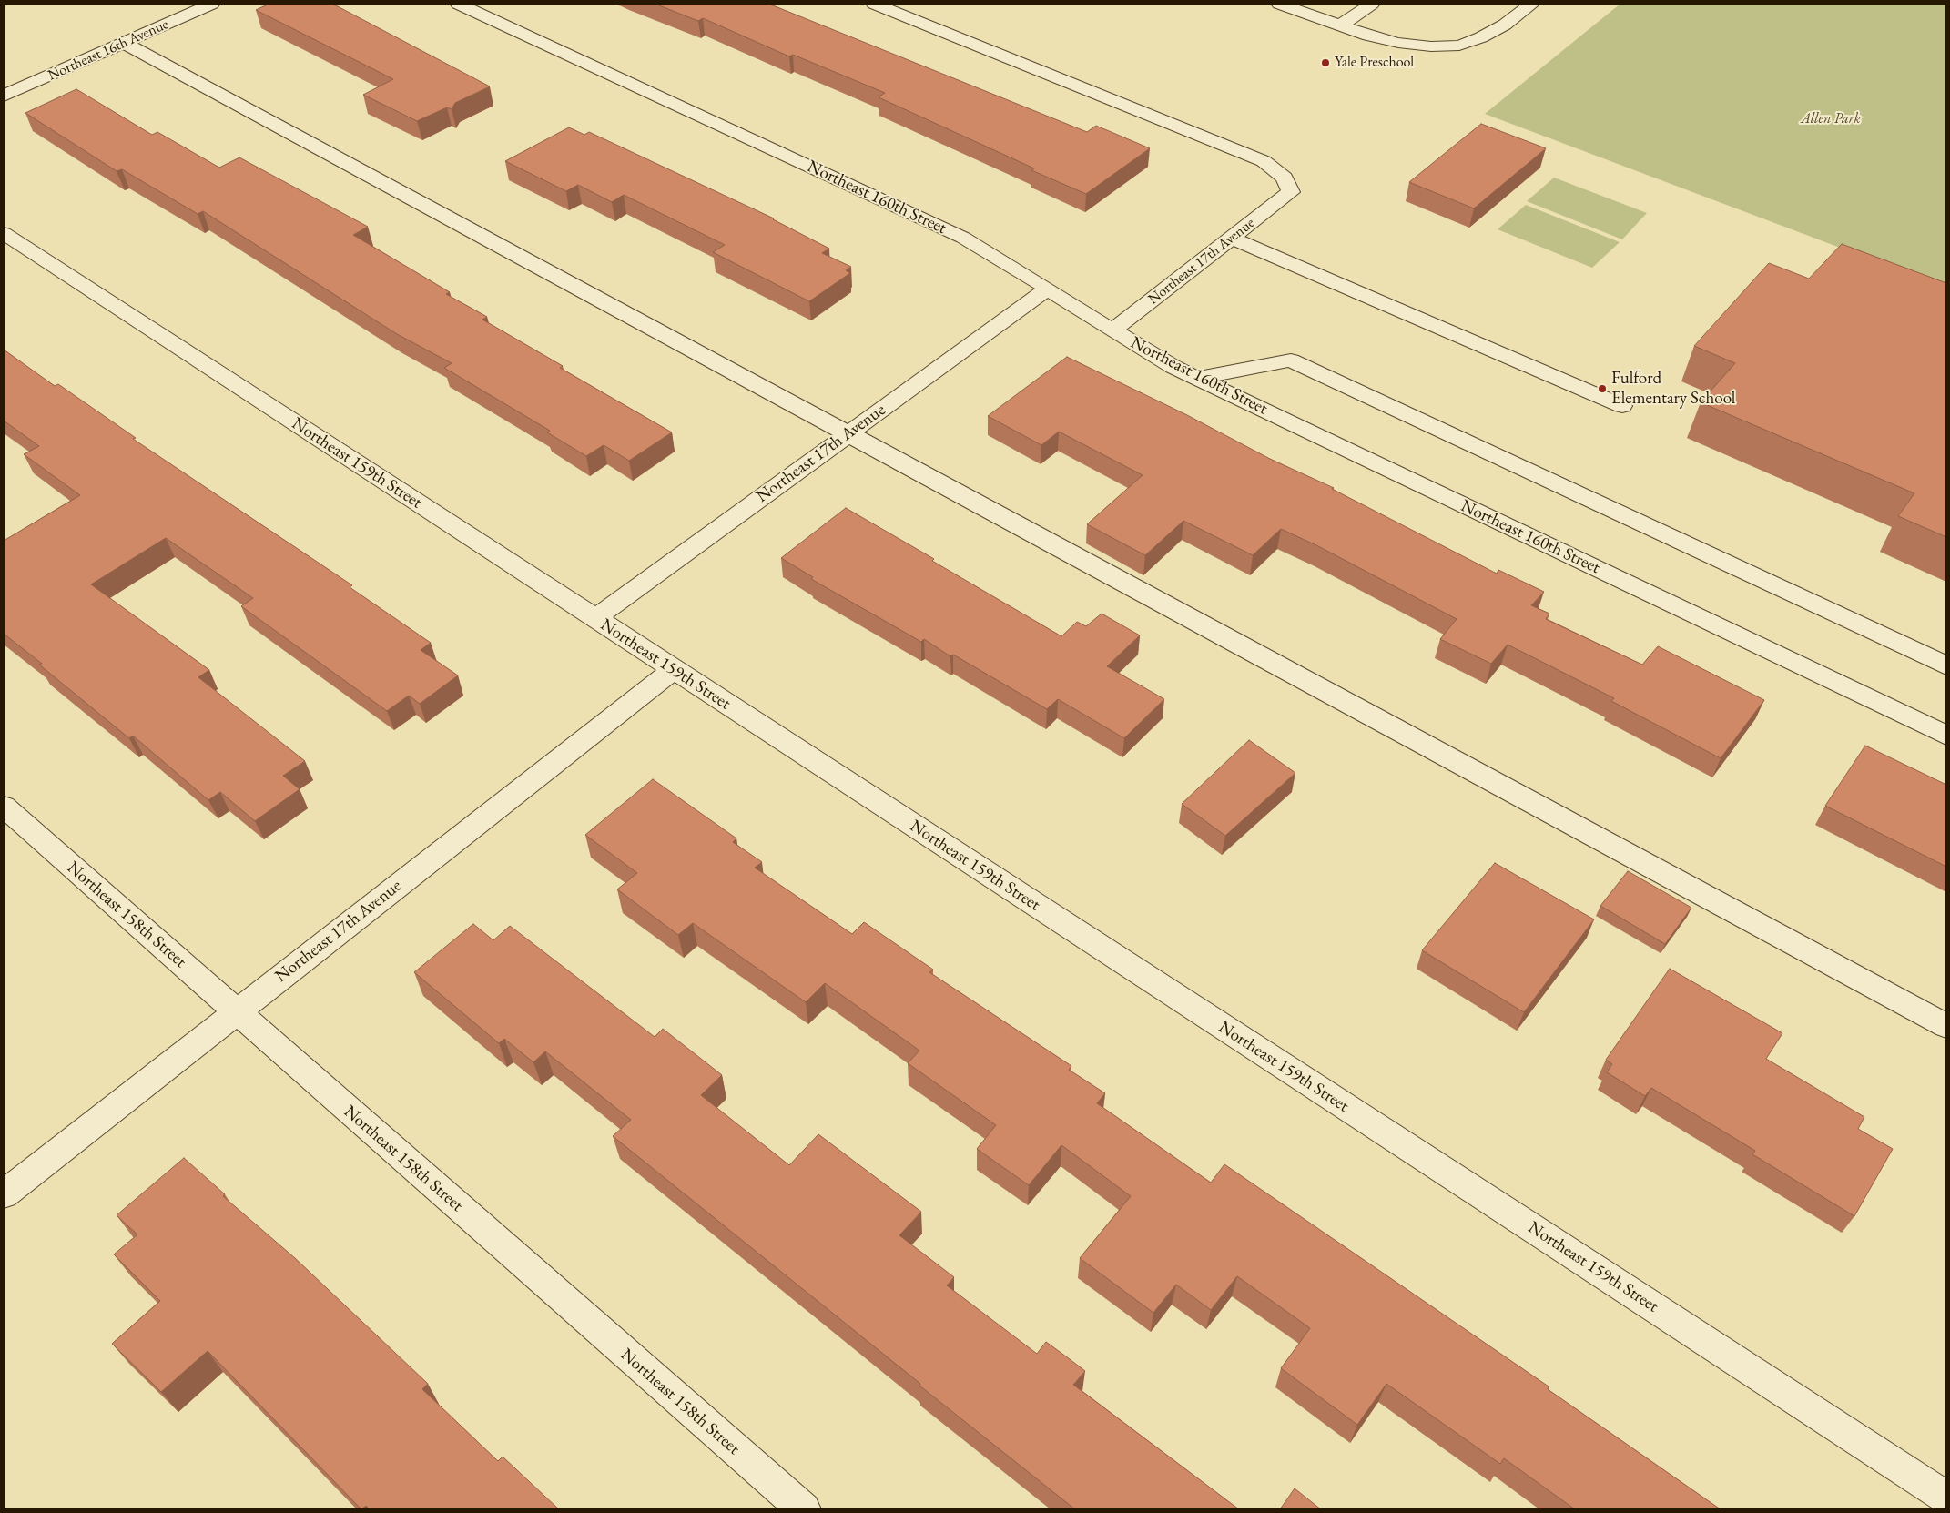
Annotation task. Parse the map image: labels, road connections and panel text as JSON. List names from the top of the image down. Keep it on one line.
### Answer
{"streets":{"street":["Northeast 16th Avenue","Northeast 160th Street","Northeast 17th Avenue","Northeast 159th Street","Northeast 158th Street"]},"crossings":[["Northeast 160th Street","Northeast 17th Avenue"],["Northeast 17th Avenue","Northeast 159th Street"],["Northeast 17th Avenue","Northeast 158th Street"]],"parks":["Allen Park"],"places":["Yale Preschool","Fulford Elementary School"]}
